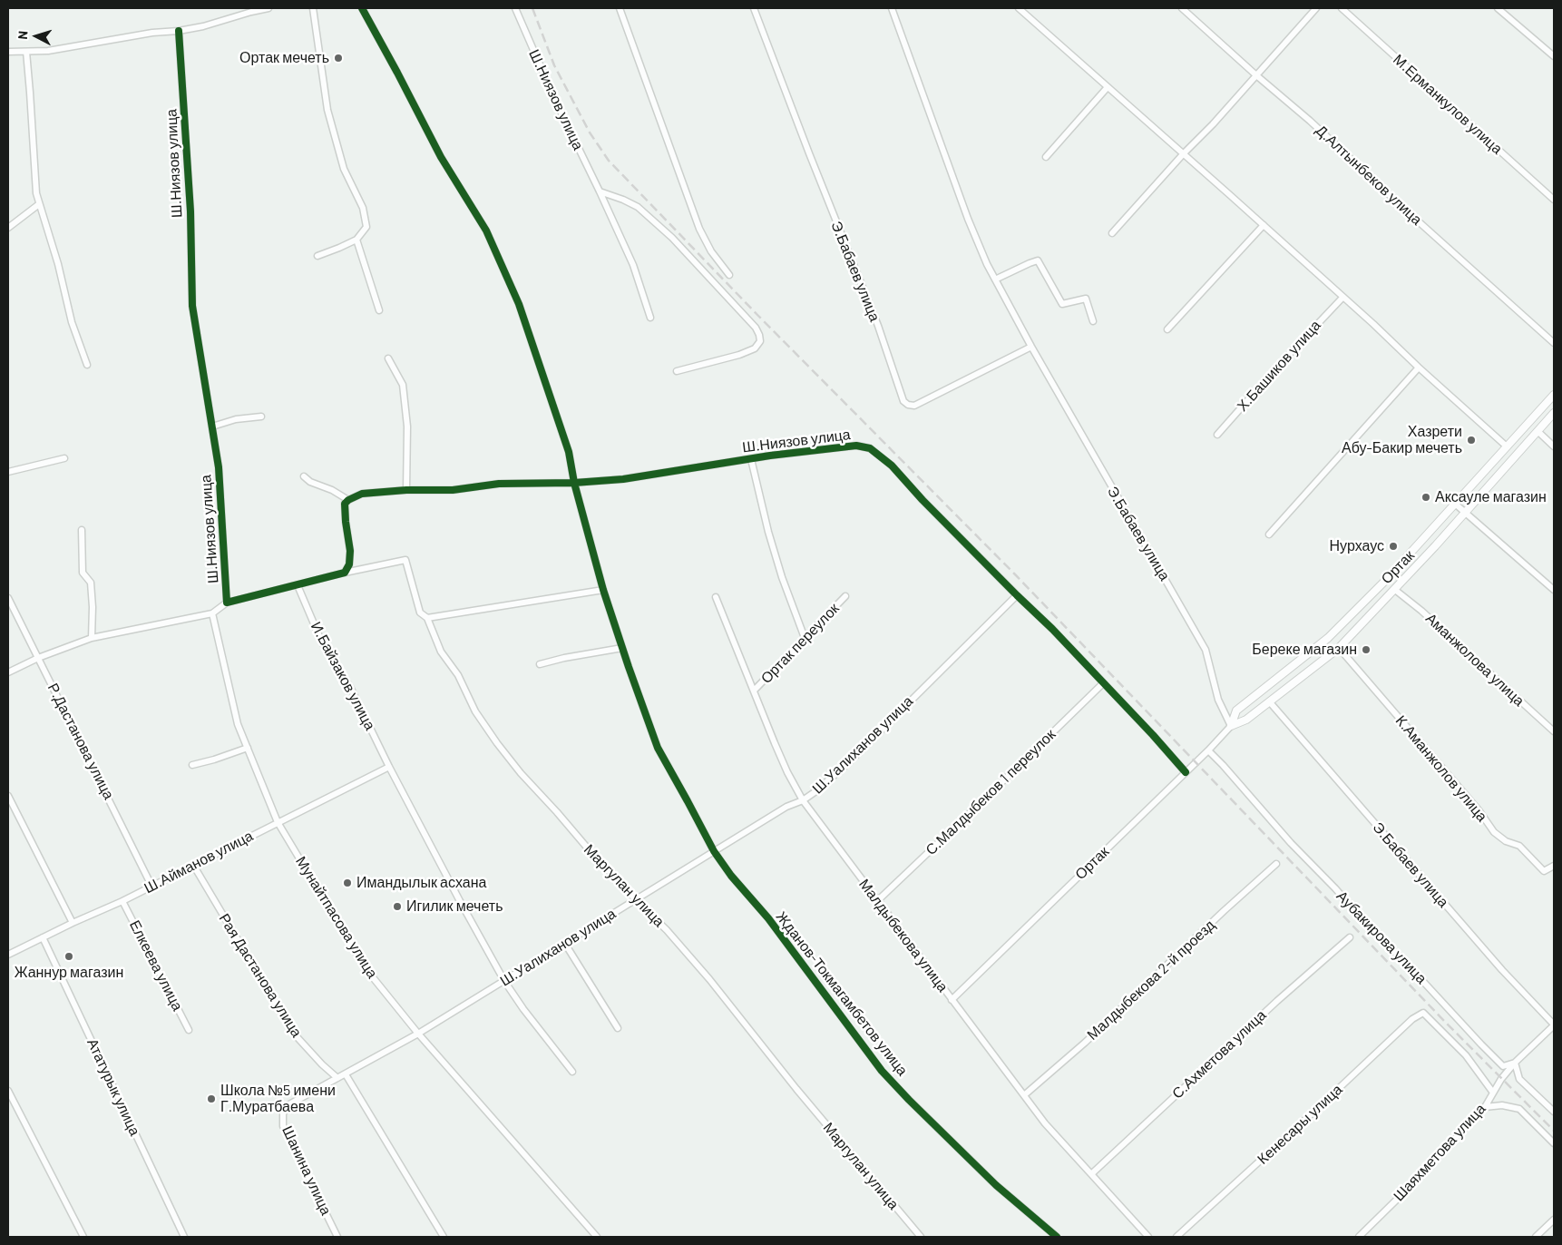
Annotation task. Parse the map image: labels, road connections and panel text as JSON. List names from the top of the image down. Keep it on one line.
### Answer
{"streets":{"street":["Ш.Ниязов улица","М.Ерманкулов улица","Д.Алтынбеков улица","Э.Бабаев улица","Х.Башиков улица","Ортак","Ортак переулок","Аманжолова улица","И.Байзаков улица","Р.Дастанова улица","Ш.Уалиханов улица","К.Аманжолов улица","С.Малдыбеков 1 переулок","Ш.Айманов улица","Маргулан улица","Мунайтпасова улица","Малдыбекова улица","Аубакирова улица","Елкеева улица","Рая Дастанова улица","Малдыбекова 2-й проезд","Жданов-Токмагамбетов улица","С.Ахметова улица","Ататурык улица","Кенесары улица","Шаяхметова улица","Шанина улица"]},"crossings":[["Ш.Ниязов улица","Ортак"],["Ш.Ниязов улица","Ортак переулок"],["Ш.Ниязов улица","И.Байзаков улица"],["Ш.Ниязов улица","Ш.Уалиханов улица"],["Ш.Ниязов улица","С.Малдыбеков 1 переулок"],["Ш.Ниязов улица","Маргулан улица"],["Э.Бабаев улица","Ортак"],["Э.Бабаев улица","Шаяхметова улица"],["Ортак","Аманжолова улица"],["Ортак","К.Аманжолов улица"],["Ортак","Малдыбекова улица"],["Ортак","Аубакирова улица"],["Ортак переулок","Малдыбекова улица"],["И.Байзаков улица","Ш.Уалиханов улица"],["И.Байзаков улица","Ш.Айманов улица"],["Р.Дастанова улица","Ш.Айманов улица"],["Ш.Уалиханов улица","Маргулан улица"],["Ш.Уалиханов улица","Мунайтпасова улица"],["Ш.Уалиханов улица","Малдыбекова улица"],["Ш.Уалиханов улица","Рая Дастанова улица"],["Ш.Уалиханов улица","Жданов-Токмагамбетов улица"],["Ш.Уалиханов улица","Шанина улица"],["С.Малдыбеков 1 переулок","Малдыбекова улица"],["Ш.Айманов улица","Мунайтпасова улица"],["Ш.Айманов улица","Елкеева улица"],["Ш.Айманов улица","Рая Дастанова улица"],["Ш.Айманов улица","Ататурык улица"],["Малдыбекова улица","Малдыбекова 2-й проезд"],["Малдыбекова улица","С.Ахметова улица"],["Аубакирова улица","Шаяхметова улица"],["Рая Дастанова улица","Шанина улица"],["Кенесары улица","Шаяхметова улица"]],"places":["Ортак мечеть","Хазрети Абу-Бакир мечеть","Аксауле магазин","Нурхаус","Береке магазин","Имандылык асхана","Игилик мечеть","Жаннур магазин","Школа №5 имени Г.Муратбаева"],"north":"left"}
